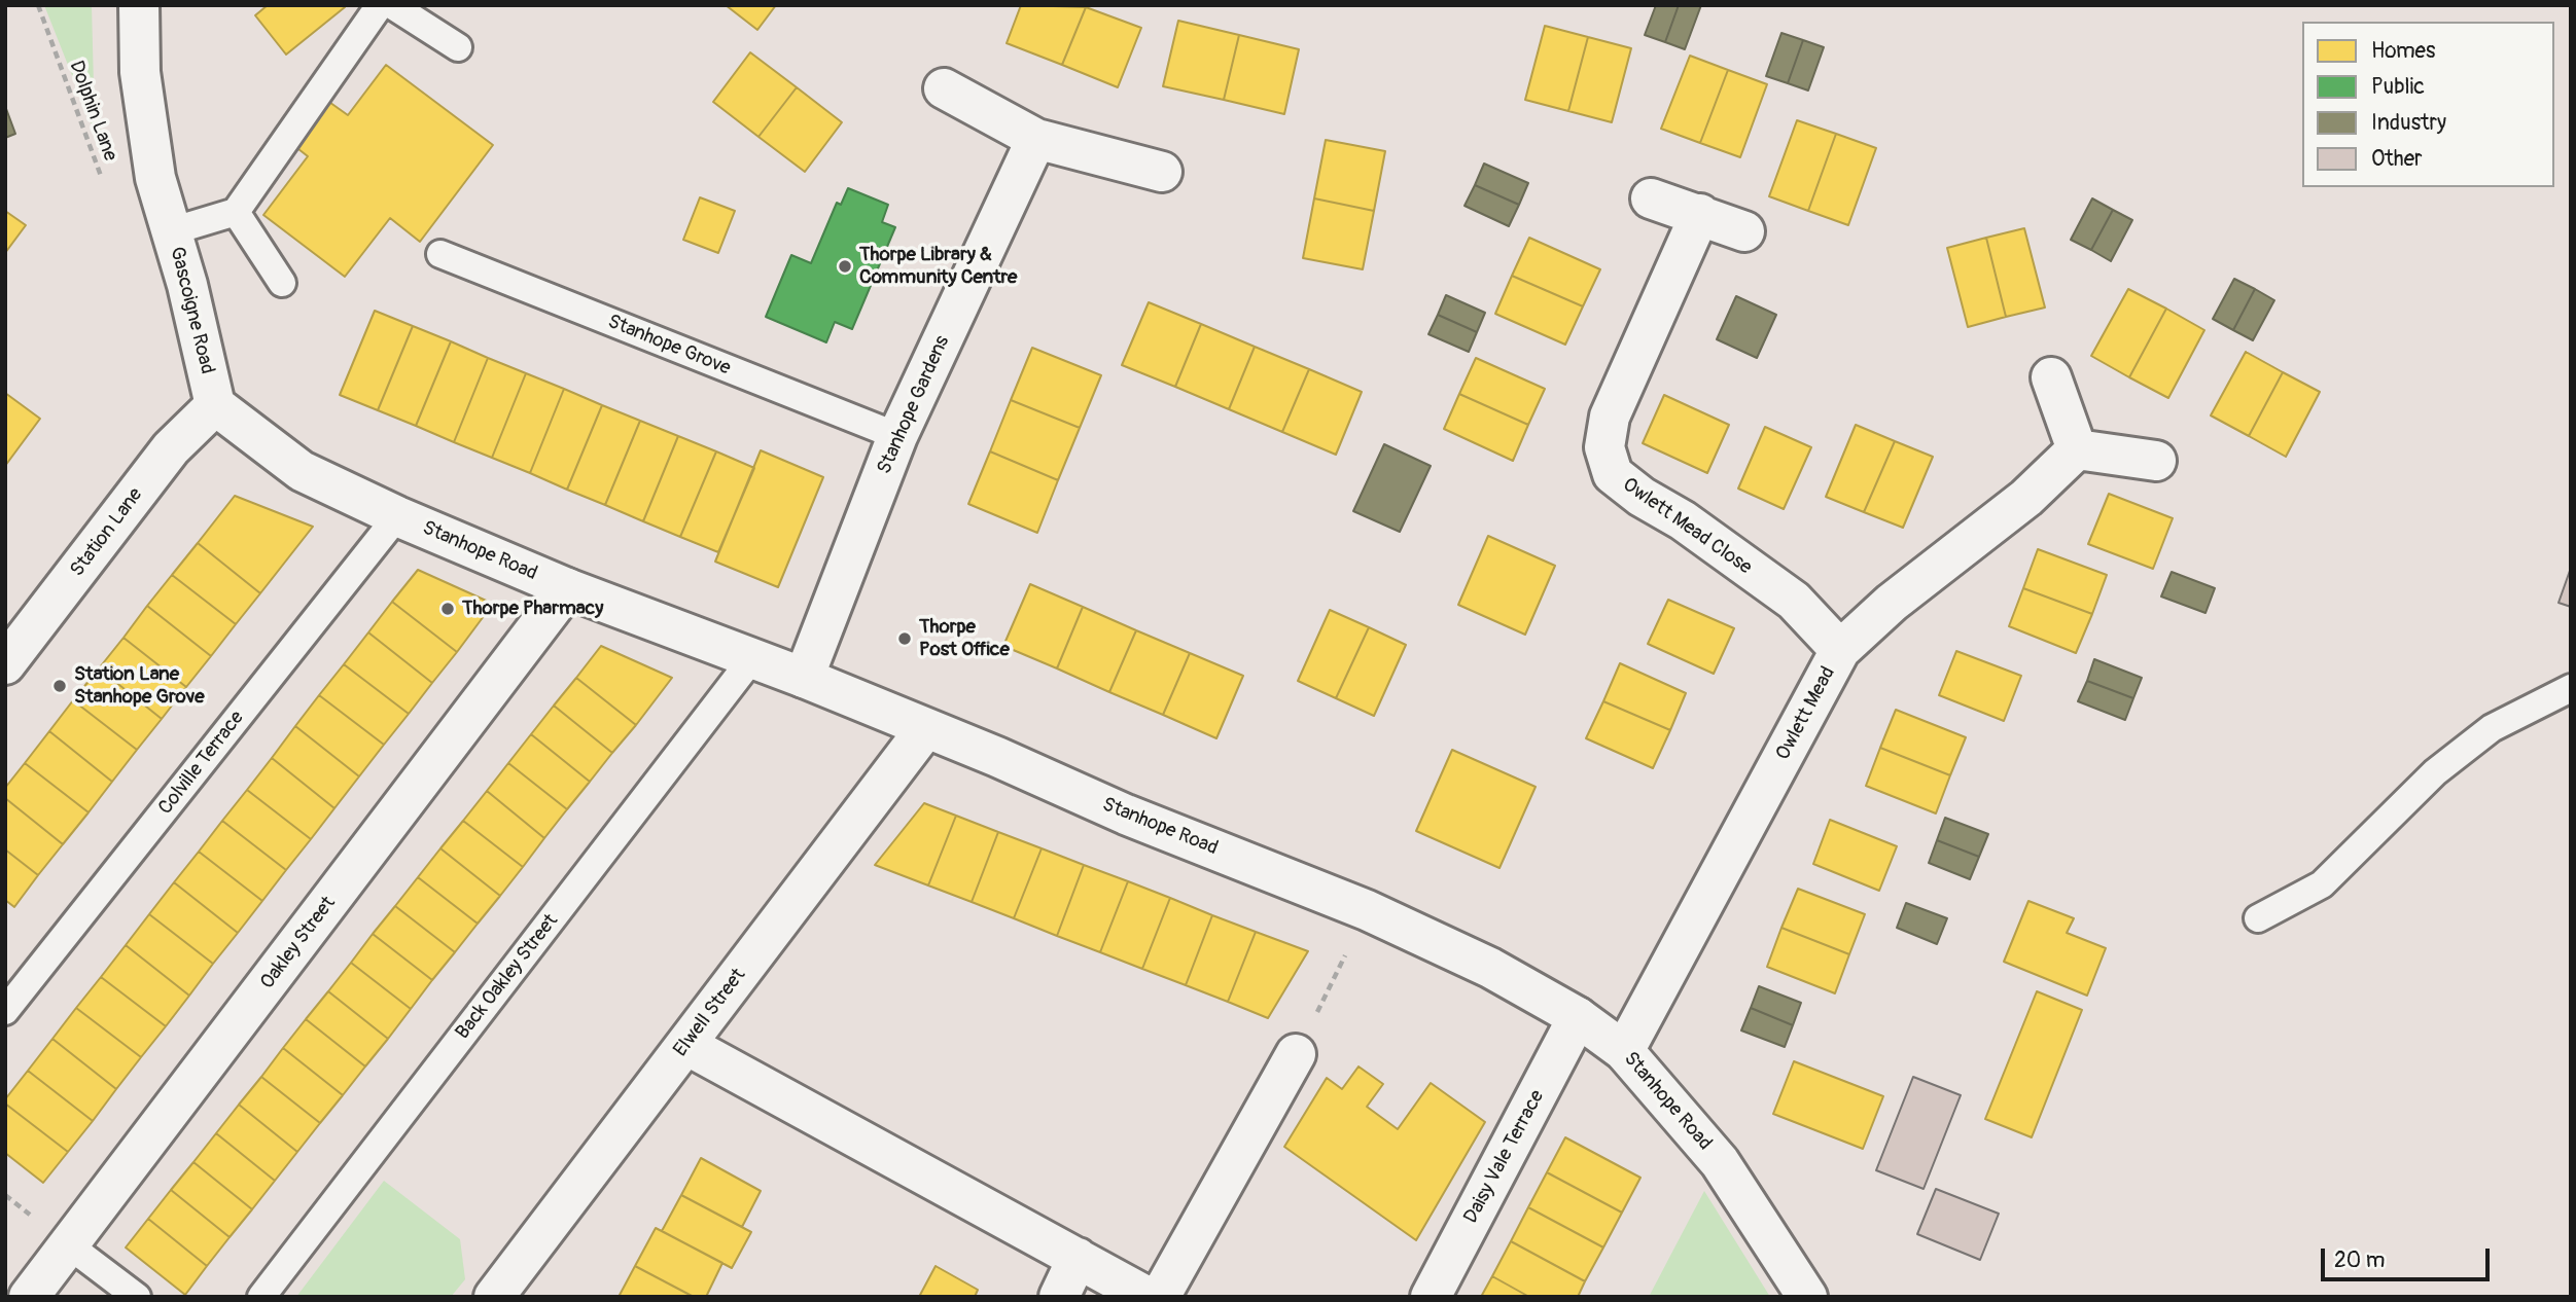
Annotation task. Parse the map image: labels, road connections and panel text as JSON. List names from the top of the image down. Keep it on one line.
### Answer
{"streets":{"street":["Gascoigne Road","Stanhope Gardens","Owlett Mead Close","Station Lane","Stanhope Road","Owlett Mead","Oakley Street","Elwell Street","Daisy Vale Terrace"],"lane":["Stanhope Grove","Colville Terrace","Back Oakley Street"],"path":["Dolphin Lane"]},"crossings":[["Dolphin Lane","Gascoigne Road"],["Gascoigne Road","Station Lane"],["Stanhope Grove","Stanhope Gardens"],["Stanhope Gardens","Stanhope Road"],["Owlett Mead Close","Owlett Mead"],["Stanhope Road","Owlett Mead"],["Stanhope Road","Colville Terrace"],["Stanhope Road","Oakley Street"],["Stanhope Road","Back Oakley Street"],["Stanhope Road","Elwell Street"],["Stanhope Road","Daisy Vale Terrace"]],"places":["Thorpe Library & Community Centre","Thorpe Pharmacy","Thorpe Post Office","Station Lane Stanhope Grove"],"legend":["Homes","Public","Industry","Other"],"scale_bar":"20 m"}
